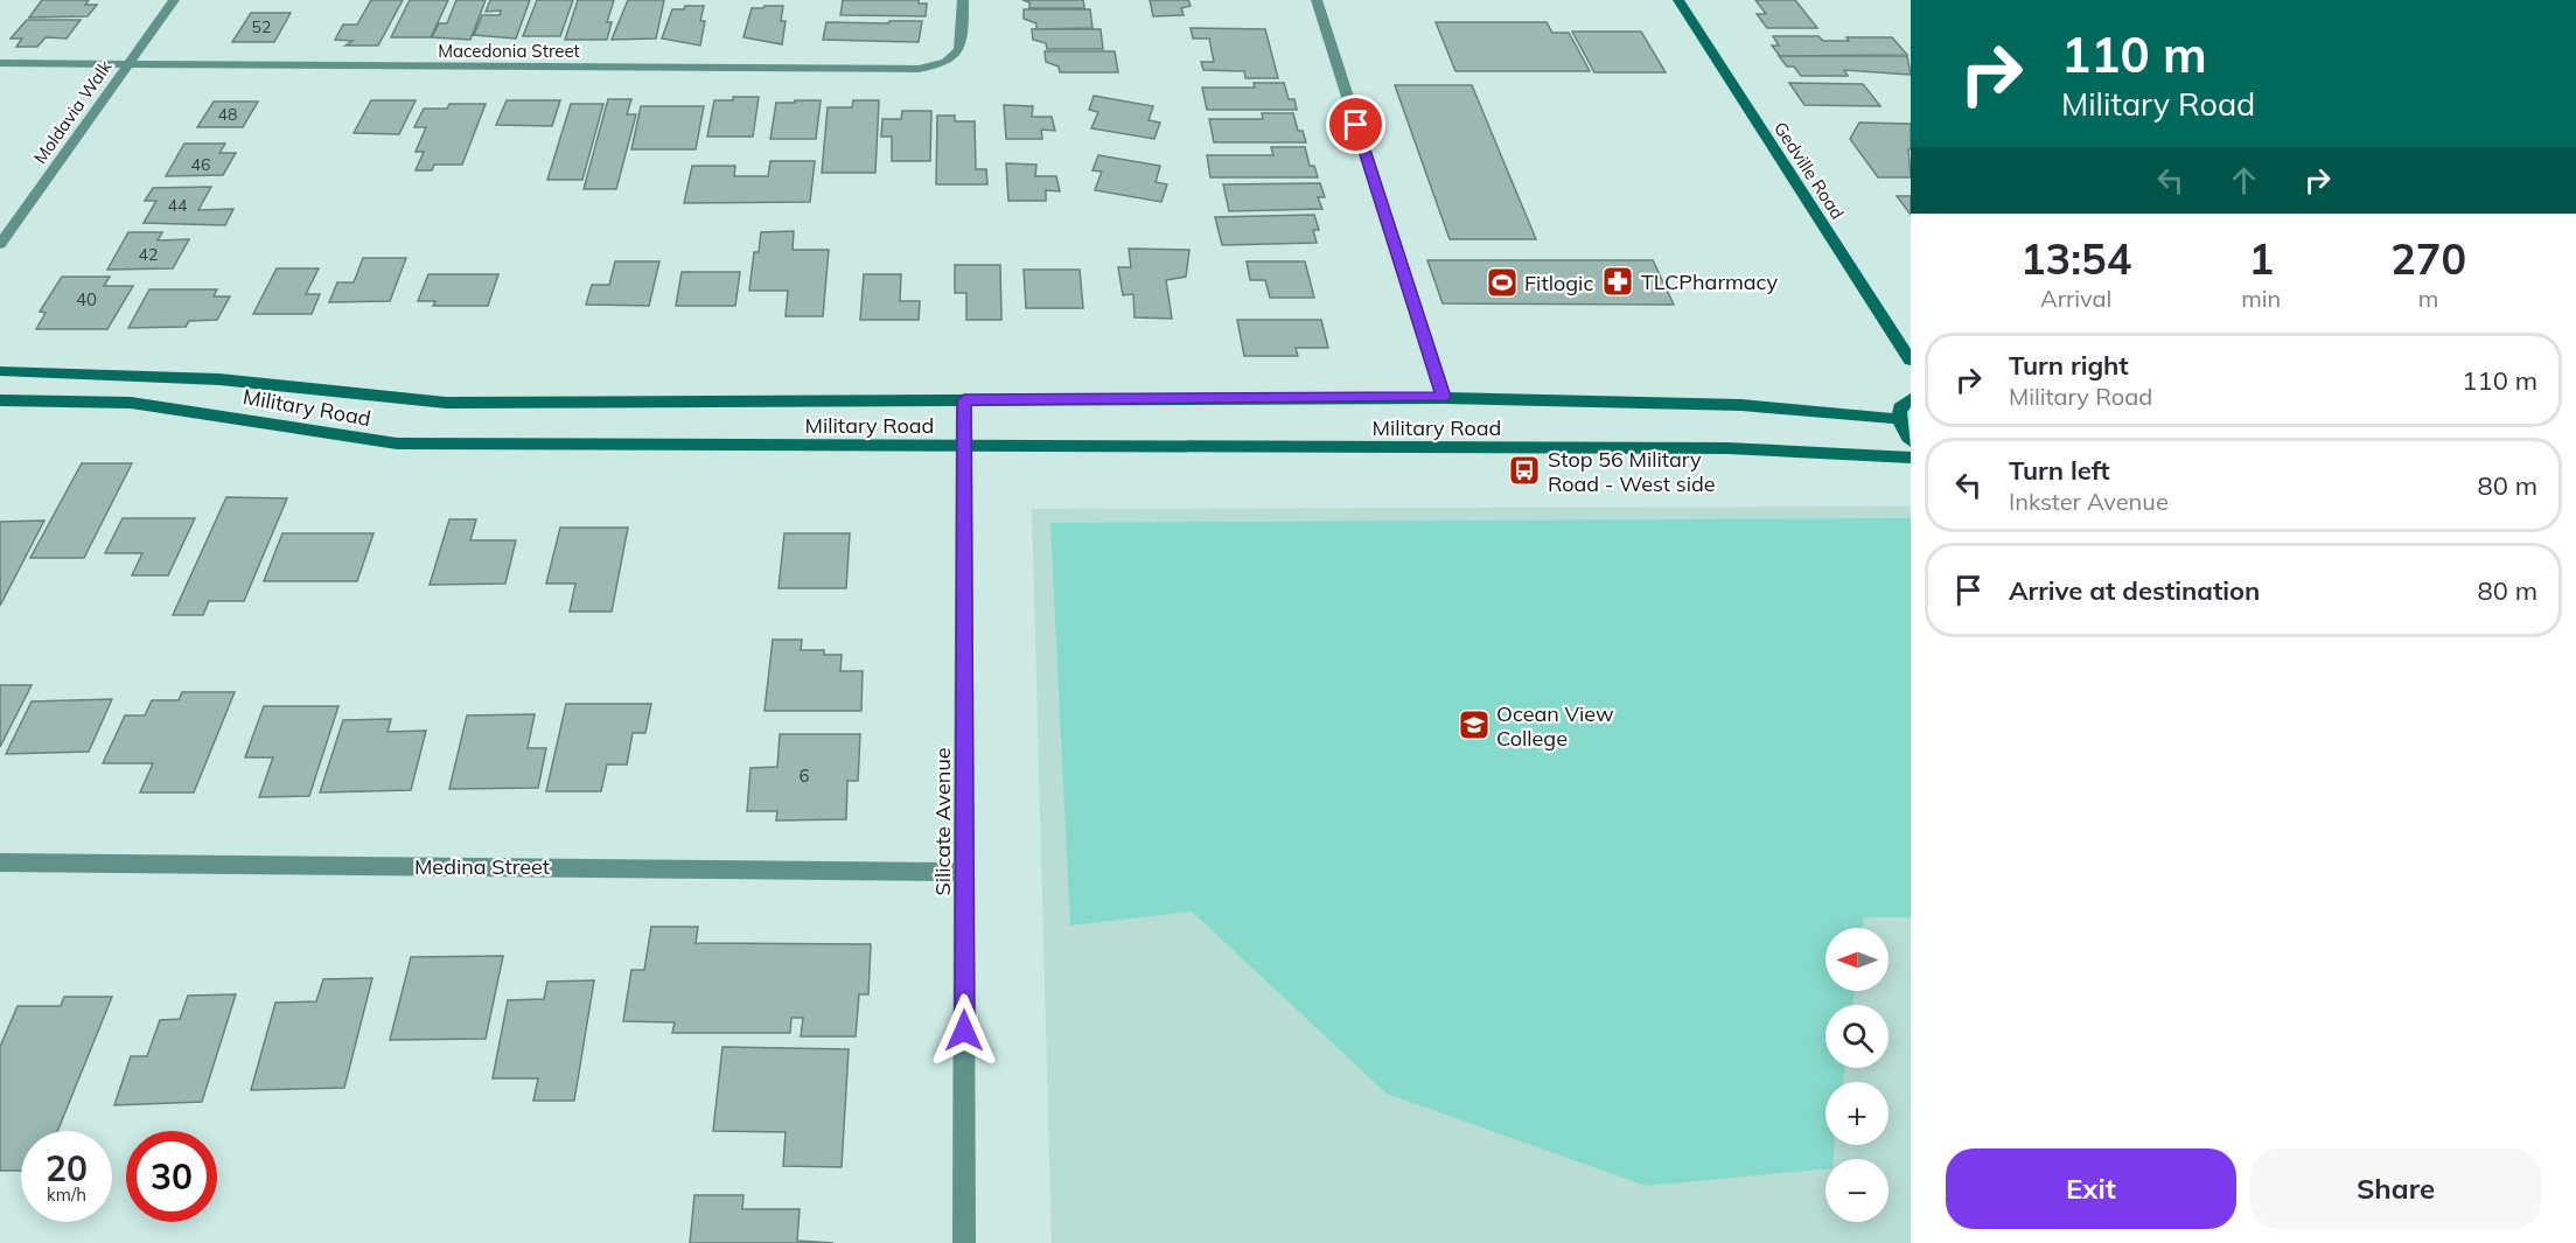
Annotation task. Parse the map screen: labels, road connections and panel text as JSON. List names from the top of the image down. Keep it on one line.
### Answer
{"streets":{"street":["Macedonia Street","Moldavia Walk","Gedville Road","Military Road","Silicate Avenue","Medina Street"]},"crossings":[["Macedonia Street","Moldavia Walk"],["Military Road","Silicate Avenue"],["Silicate Avenue","Medina Street"]],"places":{"pharmacy":["TLCPharmacy"],"sports":["Fitlogic"],"bus stop":["Stop 56 Military Road - West side"],"school or university":["Ocean View College"]},"house_numbers":["52","48","46","44","42","40","6"],"north":"left","page":{"turn":["110 m","Military Road"],"eta":["13:54","Arrival","1","min","270","m"],"list":[{"name":"Turn right","note":"Military Road","value":"110 m"},{"name":"Turn left","note":"Inkster Avenue","value":"80 m"},{"name":"Arrive at destination","value":"80 m"}],"map_buttons":["+","−"],"speed":"20 km/h","limit":"30","buttons":["Exit","Share"]}}
